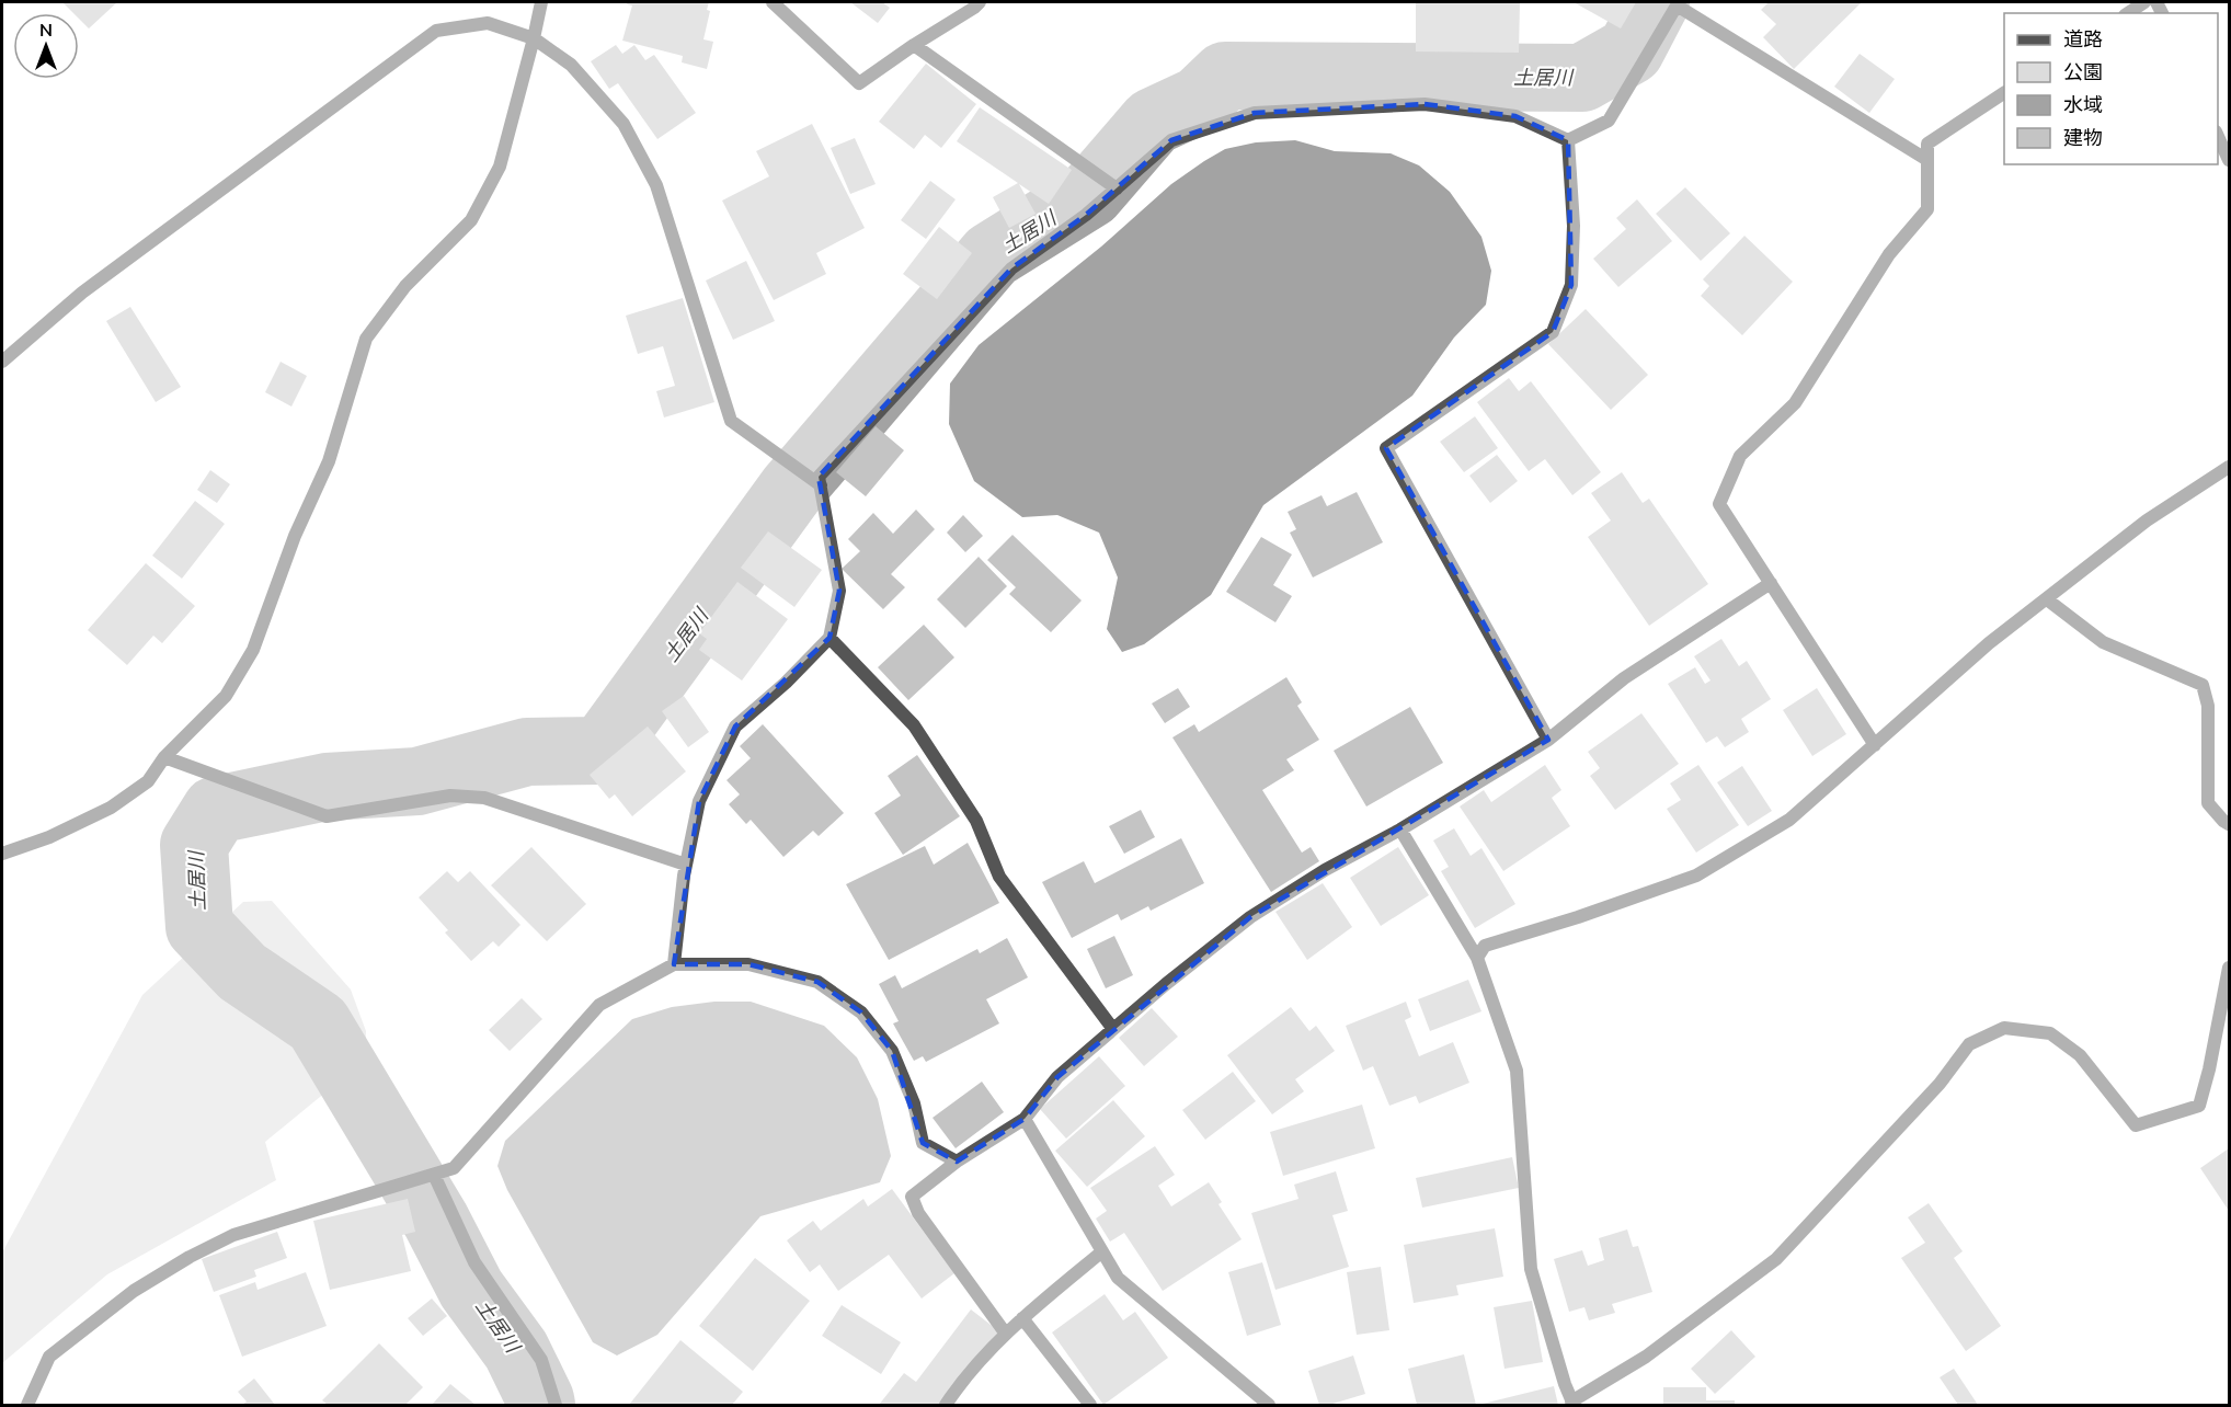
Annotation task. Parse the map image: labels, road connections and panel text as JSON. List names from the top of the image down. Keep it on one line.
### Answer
{"water":["土居川"],"legend":["道路","公園","水域","建物"],"north":"top"}
